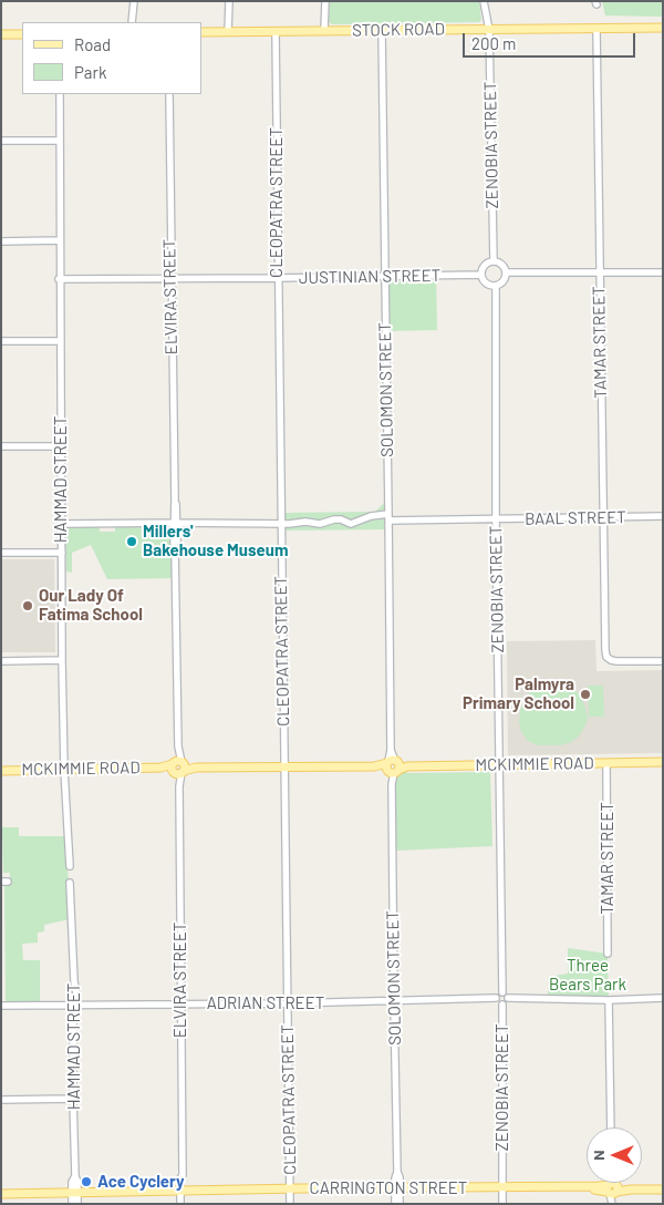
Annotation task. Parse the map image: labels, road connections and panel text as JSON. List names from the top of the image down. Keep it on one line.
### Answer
{"streets":{"main road":["STOCK ROAD","MCKIMMIE ROAD","CARRINGTON STREET"],"street":["ZENOBIA STREET","CLEOPATRA STREET","JUSTINIAN STREET","ELVIRA STREET","TAMAR STREET","SOLOMON STREET","HAMMAD STREET","BAAL STREET","ADRIAN STREET"]},"crossings":[["STOCK ROAD","ZENOBIA STREET"],["STOCK ROAD","CLEOPATRA STREET"],["STOCK ROAD","TAMAR STREET"],["STOCK ROAD","SOLOMON STREET"],["ZENOBIA STREET","JUSTINIAN STREET"],["ZENOBIA STREET","BAAL STREET"],["ZENOBIA STREET","MCKIMMIE ROAD"],["ZENOBIA STREET","ADRIAN STREET"],["ZENOBIA STREET","CARRINGTON STREET"],["CLEOPATRA STREET","JUSTINIAN STREET"],["CLEOPATRA STREET","BAAL STREET"],["CLEOPATRA STREET","ADRIAN STREET"],["CLEOPATRA STREET","CARRINGTON STREET"],["JUSTINIAN STREET","ELVIRA STREET"],["JUSTINIAN STREET","SOLOMON STREET"],["JUSTINIAN STREET","HAMMAD STREET"],["ELVIRA STREET","BAAL STREET"],["ELVIRA STREET","MCKIMMIE ROAD"],["ELVIRA STREET","ADRIAN STREET"],["ELVIRA STREET","CARRINGTON STREET"],["TAMAR STREET","BAAL STREET"],["TAMAR STREET","MCKIMMIE ROAD"],["SOLOMON STREET","BAAL STREET"],["SOLOMON STREET","MCKIMMIE ROAD"],["SOLOMON STREET","ADRIAN STREET"],["SOLOMON STREET","CARRINGTON STREET"],["HAMMAD STREET","BAAL STREET"],["HAMMAD STREET","MCKIMMIE ROAD"],["HAMMAD STREET","ADRIAN STREET"],["HAMMAD STREET","CARRINGTON STREET"]],"parks":["Three Bears Park"],"places":["Millers' Bakehouse Museum","Our Lady Of Fatima School","Palmyra Primary School","Ace Cyclery"],"legend":["Road","Park"],"scale_bar":"200 m","north":"left"}
